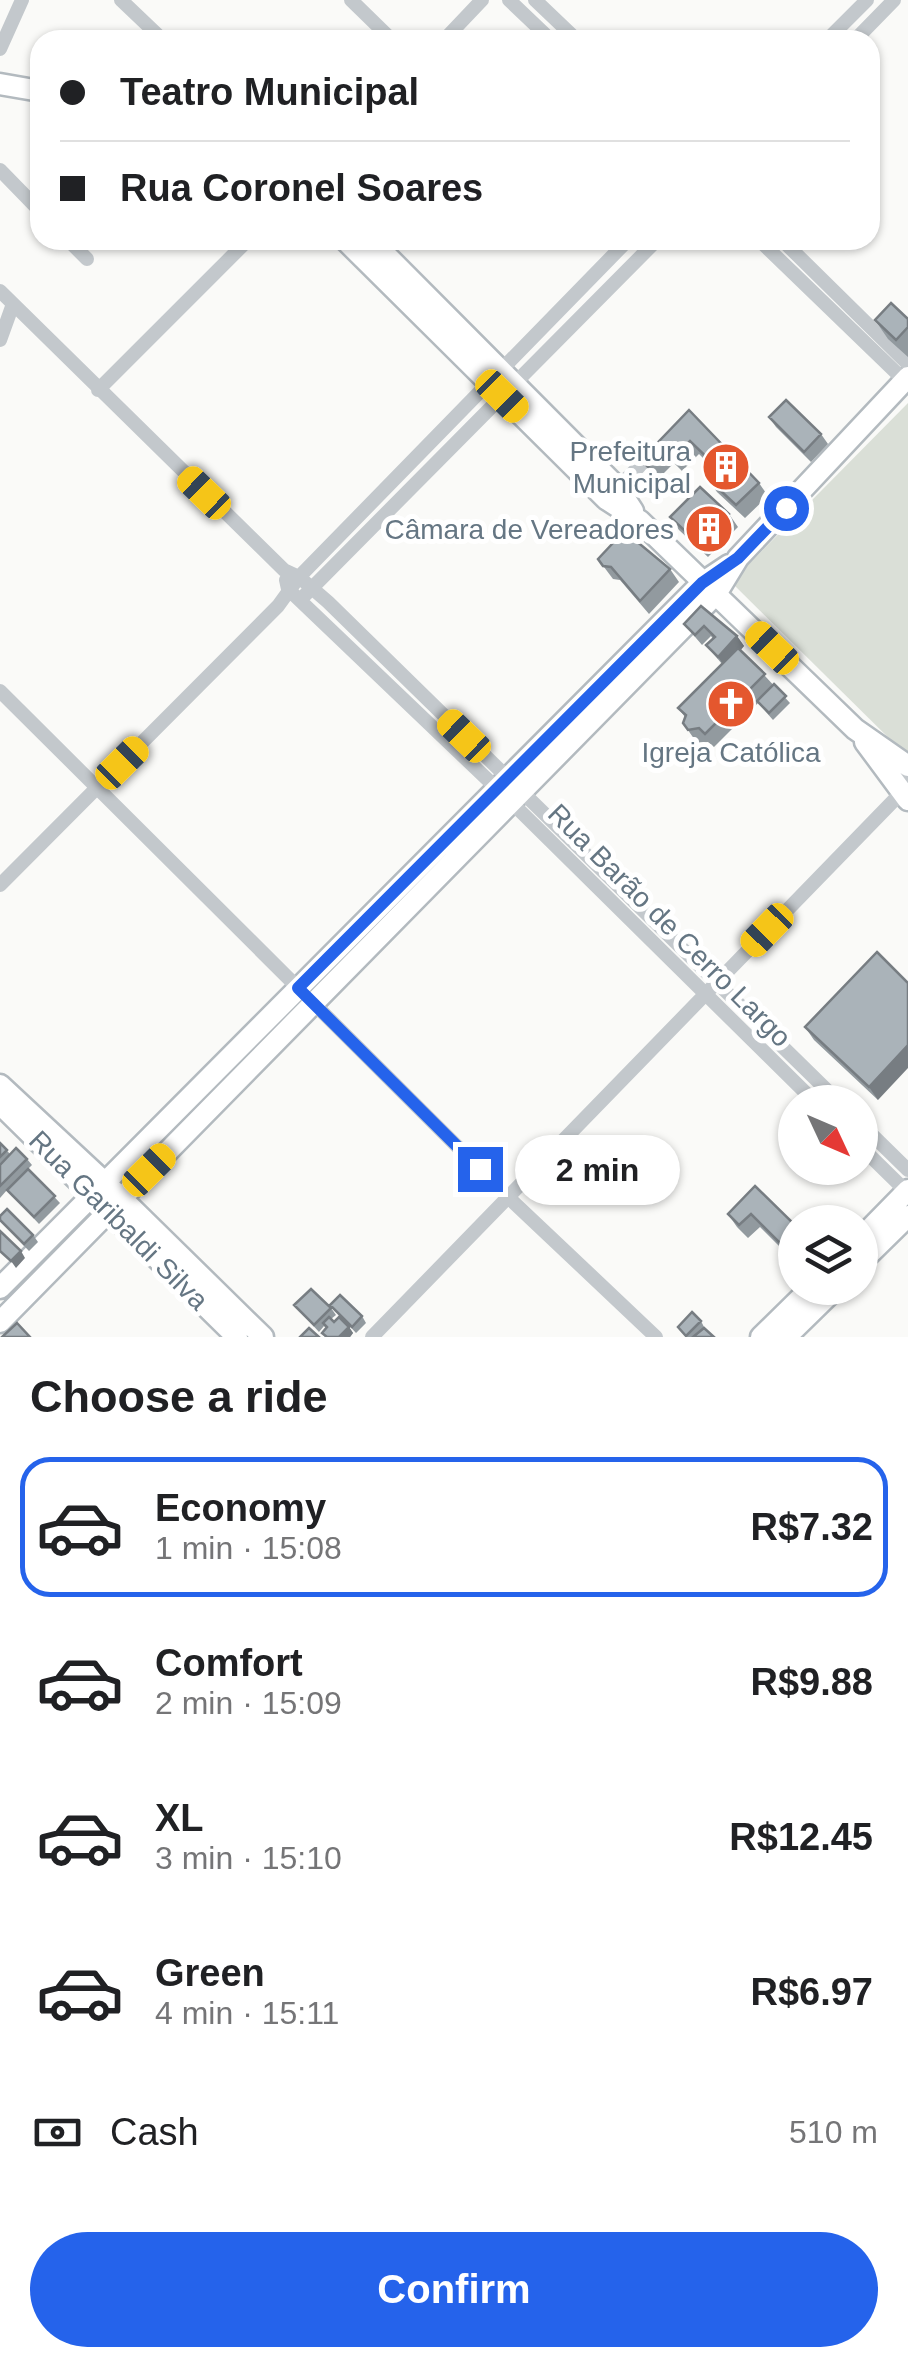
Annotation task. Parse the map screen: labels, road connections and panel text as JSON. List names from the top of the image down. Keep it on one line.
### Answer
{"streets":{"street":["Rua Barão de Cerro Largo","Rua Garibaldi Silva"]},"places":{"building":["Prefeitura Municipal","Câmara de Vereadores"],"church":["Igreja Católica"]},"north":"bottom right","page":{"banner":["Teatro Municipal","Rua Coronel Soares"],"bubble":"2 min","heading":"Choose a ride","list":[{"name":"Economy","note":"1 min · 15:08","value":"R$7.32"},{"name":"Comfort","note":"2 min · 15:09","value":"R$9.88"},{"name":"XL","note":"3 min · 15:10","value":"R$12.45"},{"name":"Green","note":"4 min · 15:11","value":"R$6.97"}],"pay":["Cash","510 m"],"buttons":"Confirm"}}
